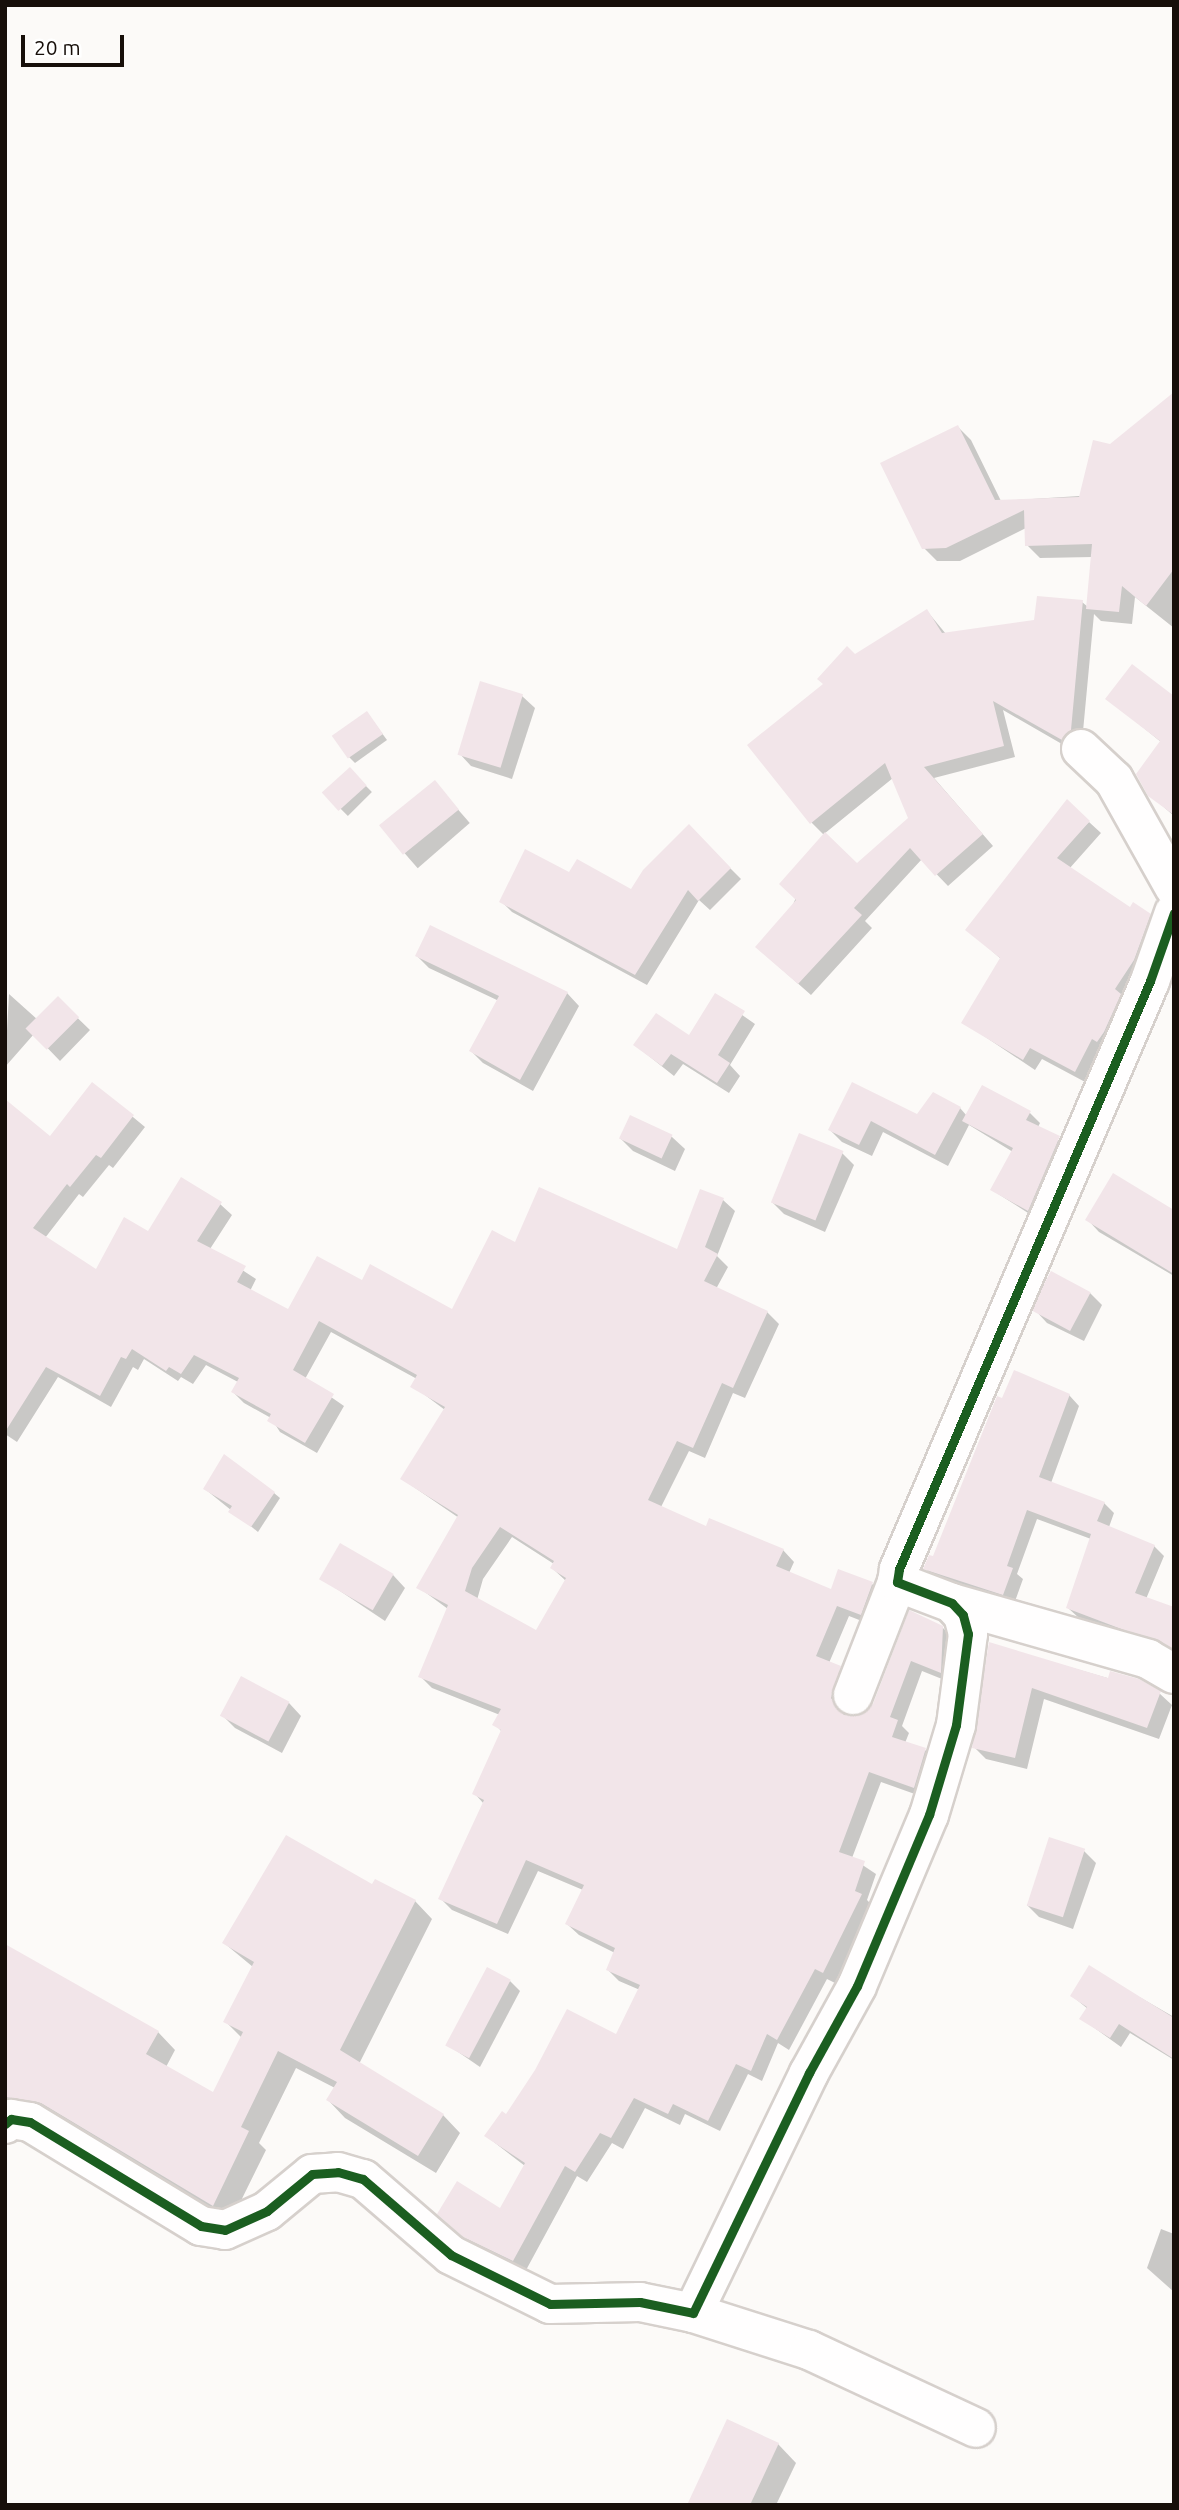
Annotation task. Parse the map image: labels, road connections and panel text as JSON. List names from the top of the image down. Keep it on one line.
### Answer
{"scale_bar":"20 m"}
